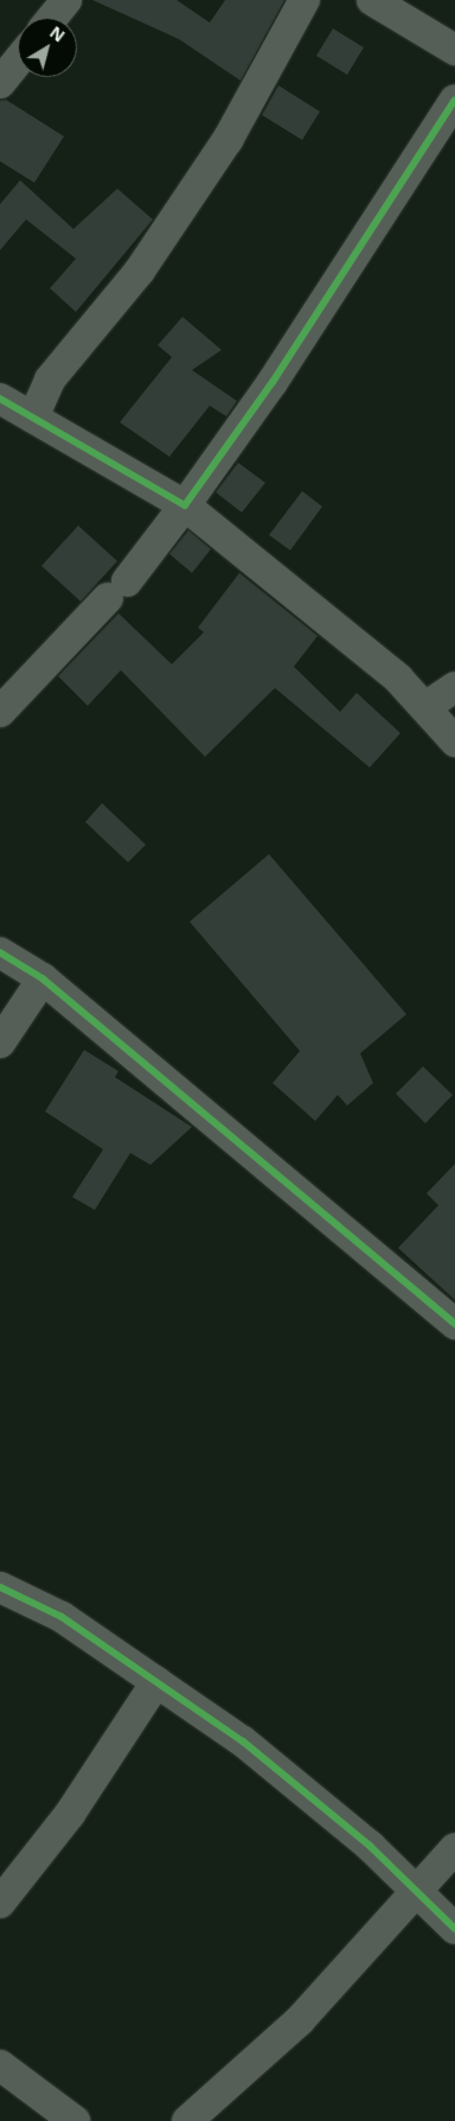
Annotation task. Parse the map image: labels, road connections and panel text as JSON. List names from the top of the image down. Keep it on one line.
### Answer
{"north":"top right"}
